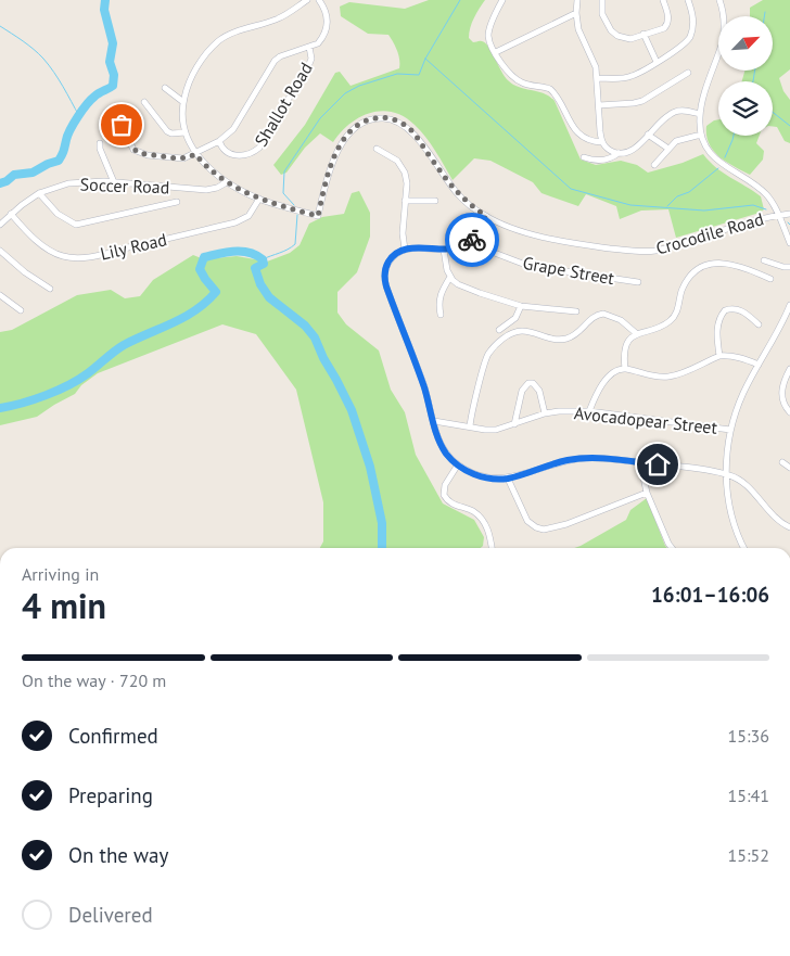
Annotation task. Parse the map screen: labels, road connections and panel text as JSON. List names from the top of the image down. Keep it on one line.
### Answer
{"streets":{"street":["Shallot Road","Soccer Road","Crocodile Road","Lily Road","Grape Street","Avocadopear Street"]},"crossings":[["Soccer Road","Lily Road"],["Crocodile Road","Lily Road"]],"north":"top right","page":{"heading":["4 min","Arriving in","16:01–16:06"],"bar":"On the way · 720 m","list":[["Confirmed","15:36"],["Preparing","15:41"],["On the way","15:52"],"Delivered"]}}
